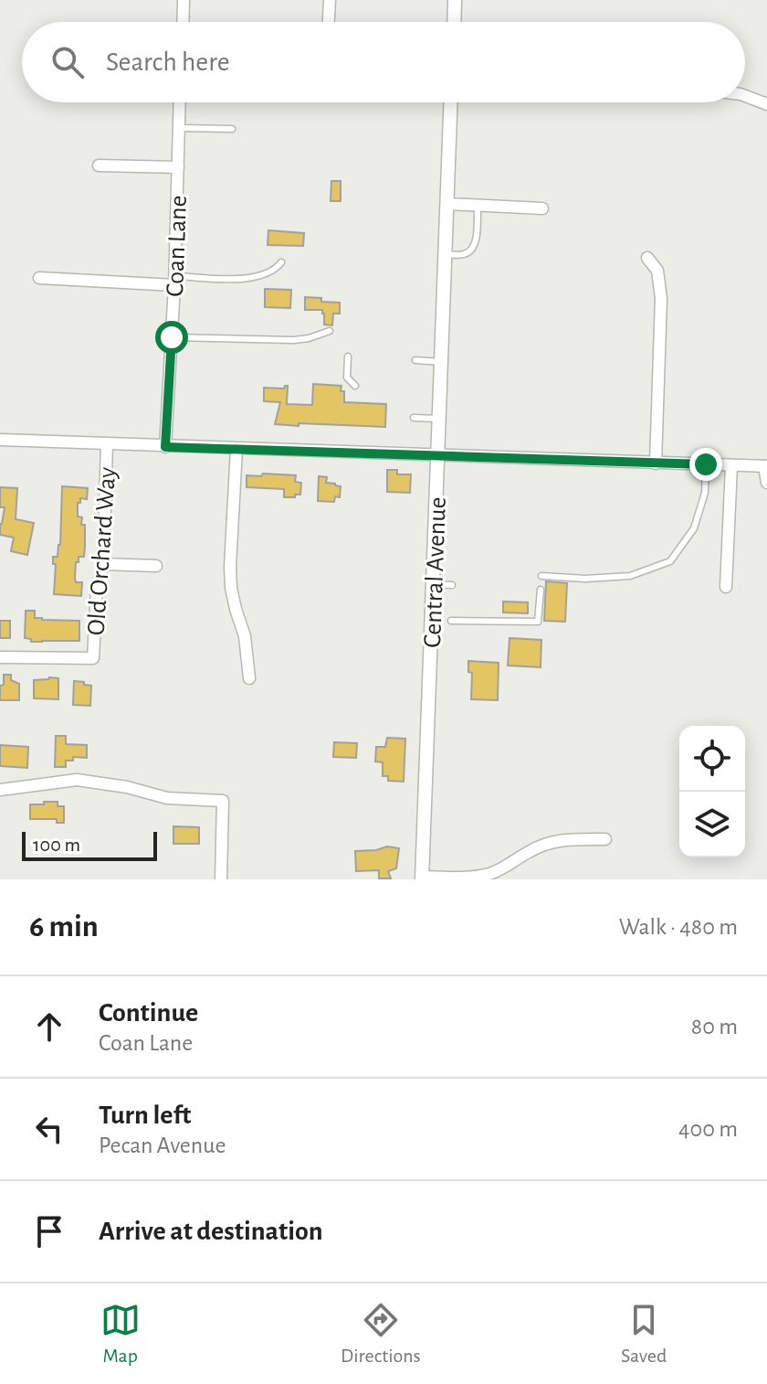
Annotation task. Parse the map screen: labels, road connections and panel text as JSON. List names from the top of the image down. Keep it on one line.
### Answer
{"streets":{"street":["Coan Lane","Old Orchard Way","Central Avenue"]},"scale_bar":"100 m","page":{"search":"Search here","scale":"100 m","heading":["6 min","Walk · 480 m"],"list":[["Continue","Coan Lane","80 m"],["Turn left","Pecan Avenue","400 m"],"Arrive at destination"],"nav":["Map","Directions","Saved"]}}
